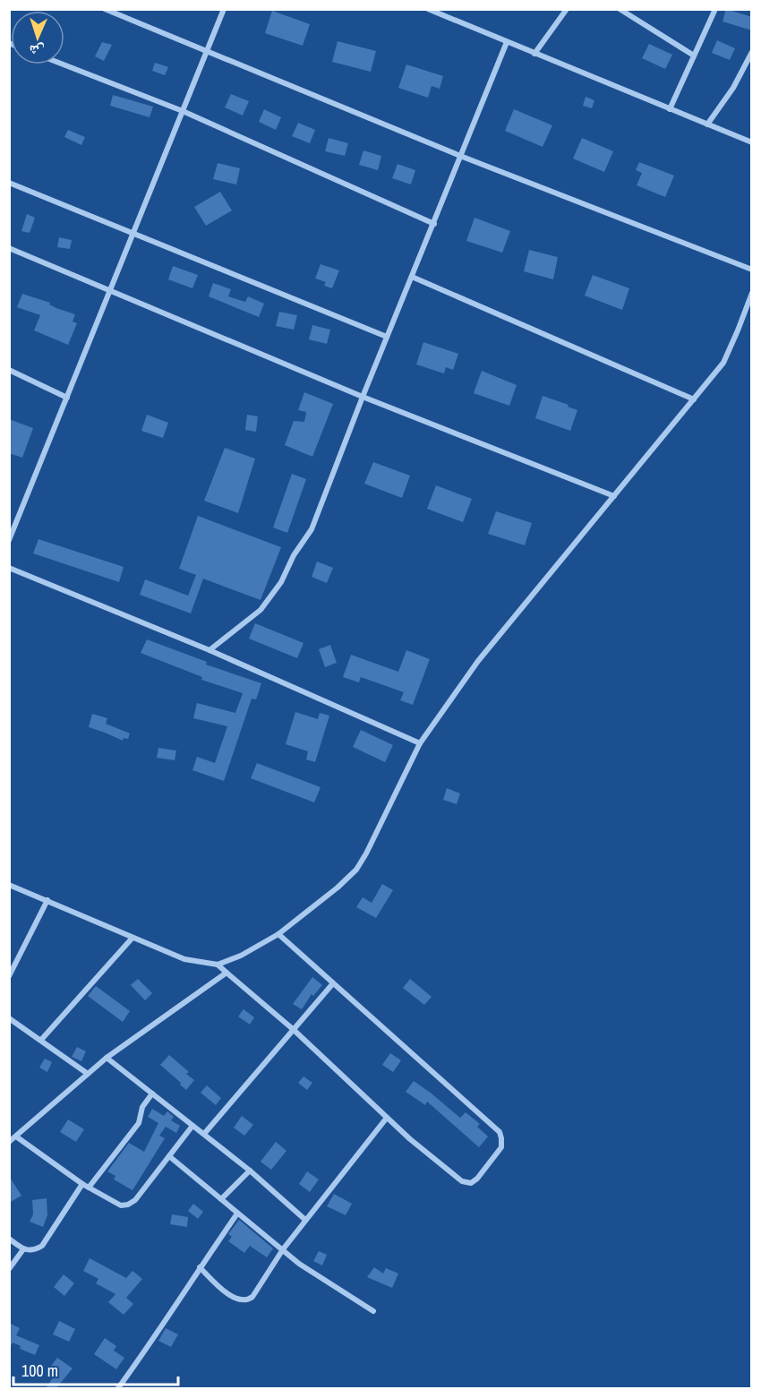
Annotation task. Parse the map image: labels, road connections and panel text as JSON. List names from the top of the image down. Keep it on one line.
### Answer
{"scale_bar":"100 m","north":"bottom"}
